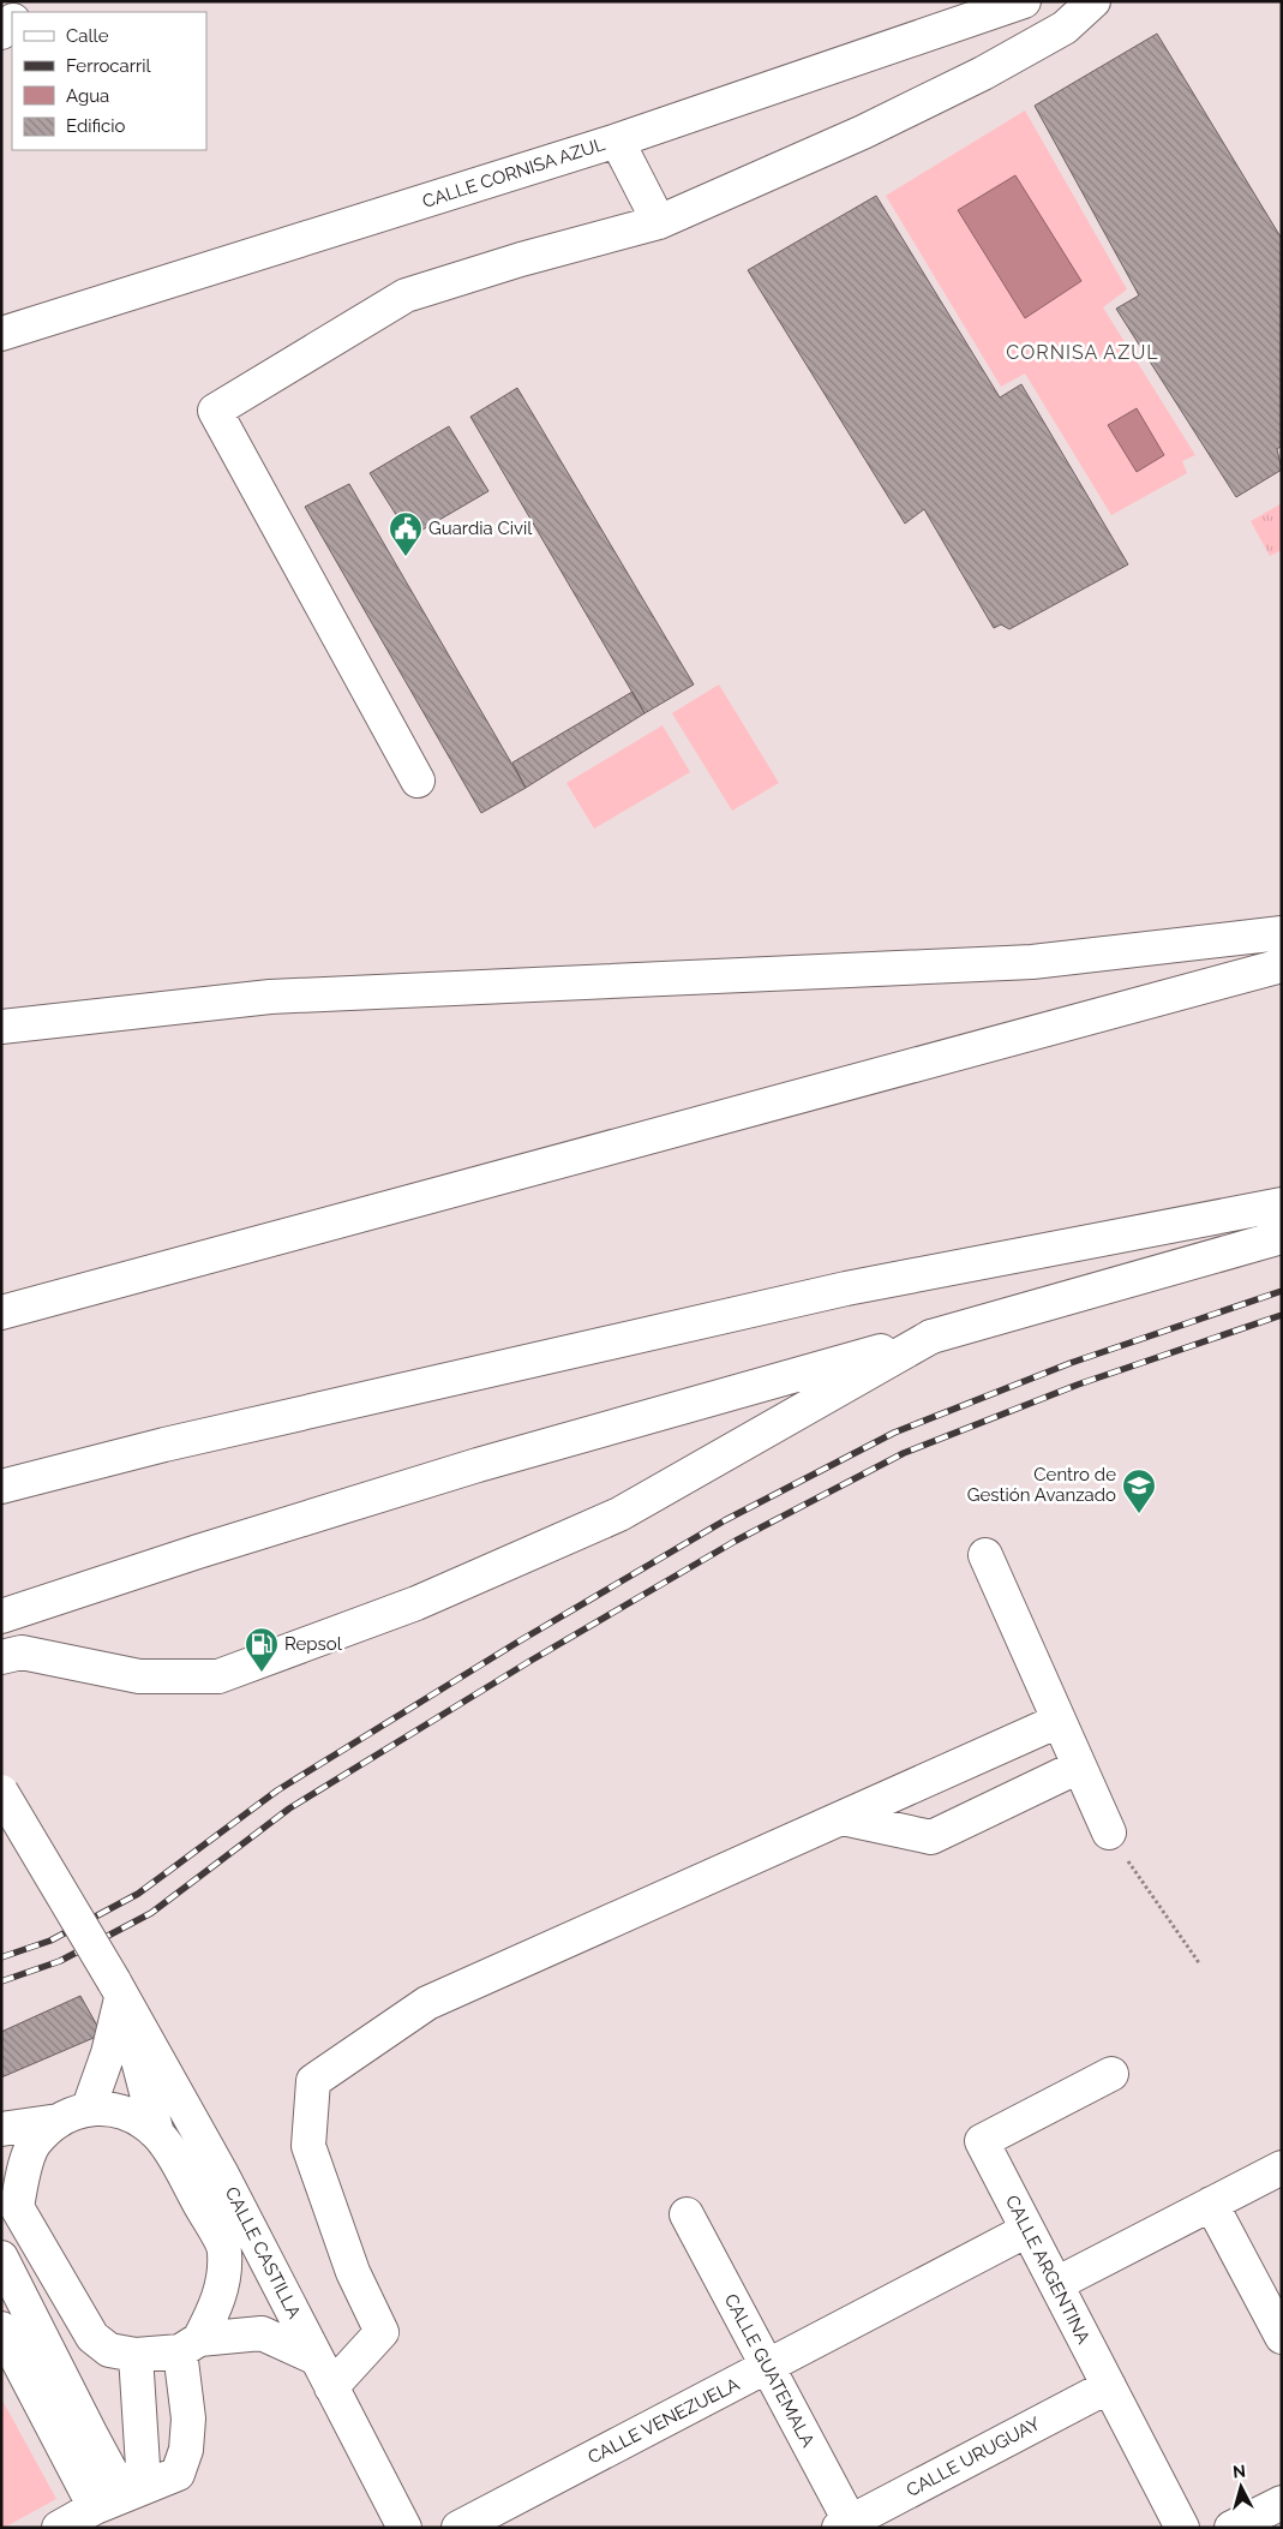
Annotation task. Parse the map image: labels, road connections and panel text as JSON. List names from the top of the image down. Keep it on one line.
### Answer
{"streets":{"street":["CALLE CORNISA AZUL","CALLE CASTILLA","CALLE ARGENTINA","CALLE GUATEMALA","CALLE VENEZUELA","CALLE URUGUAY"]},"crossings":[["CALLE ARGENTINA","CALLE VENEZUELA"],["CALLE ARGENTINA","CALLE URUGUAY"],["CALLE GUATEMALA","CALLE VENEZUELA"],["CALLE GUATEMALA","CALLE URUGUAY"]],"districts":["CORNISA AZUL"],"places":{"public building":["Guardia Civil"],"school or university":["Centro de Gestión Avanzado"],"fuel station":["Repsol"]},"legend":["Calle","Ferrocarril","Agua","Edificio"],"north":"top"}
